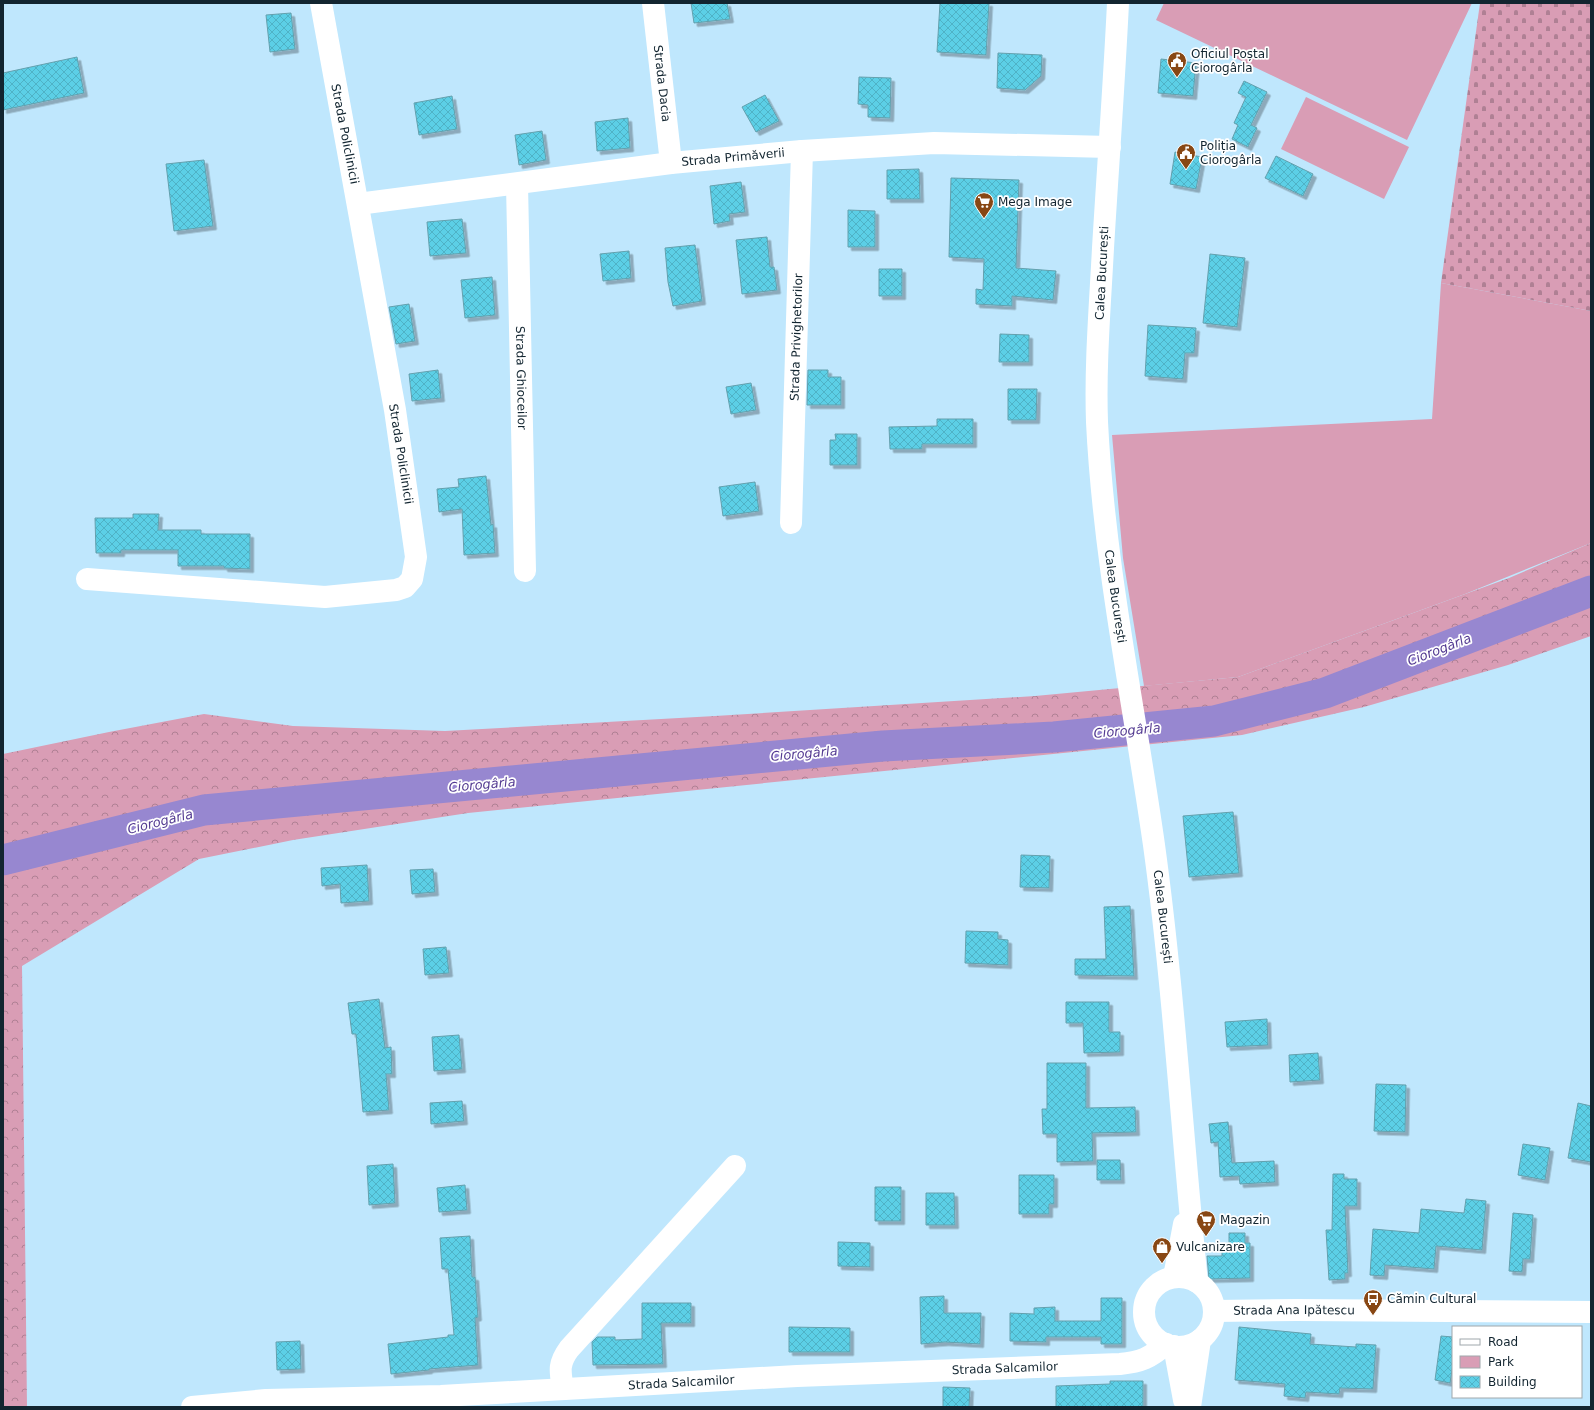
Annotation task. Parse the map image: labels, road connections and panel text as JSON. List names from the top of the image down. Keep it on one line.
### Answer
{"streets":{"street":["Strada Dacia","Strada Policlinicii","Strada Primăverii","Calea București","Strada Privighetorilor","Strada Ghioceilor","Strada Ana Ipătescu","Strada Salcamilor"]},"crossings":[["Strada Dacia","Strada Primăverii"],["Strada Policlinicii","Strada Primăverii"],["Strada Primăverii","Calea București"],["Strada Primăverii","Strada Privighetorilor"],["Strada Primăverii","Strada Ghioceilor"],["Calea București","Strada Ana Ipătescu"],["Calea București","Strada Salcamilor"],["Strada Ana Ipătescu","Strada Salcamilor"]],"water":["Ciorogârla"],"places":{"public building":["Oficiul Poștal Ciorogârla","Poliția Ciorogârla"],"supermarket":["Mega Image","Magazin"],"shop":["Vulcanizare"],"bus stop":["Cămin Cultural"]},"legend":["Road","Park","Building"]}
